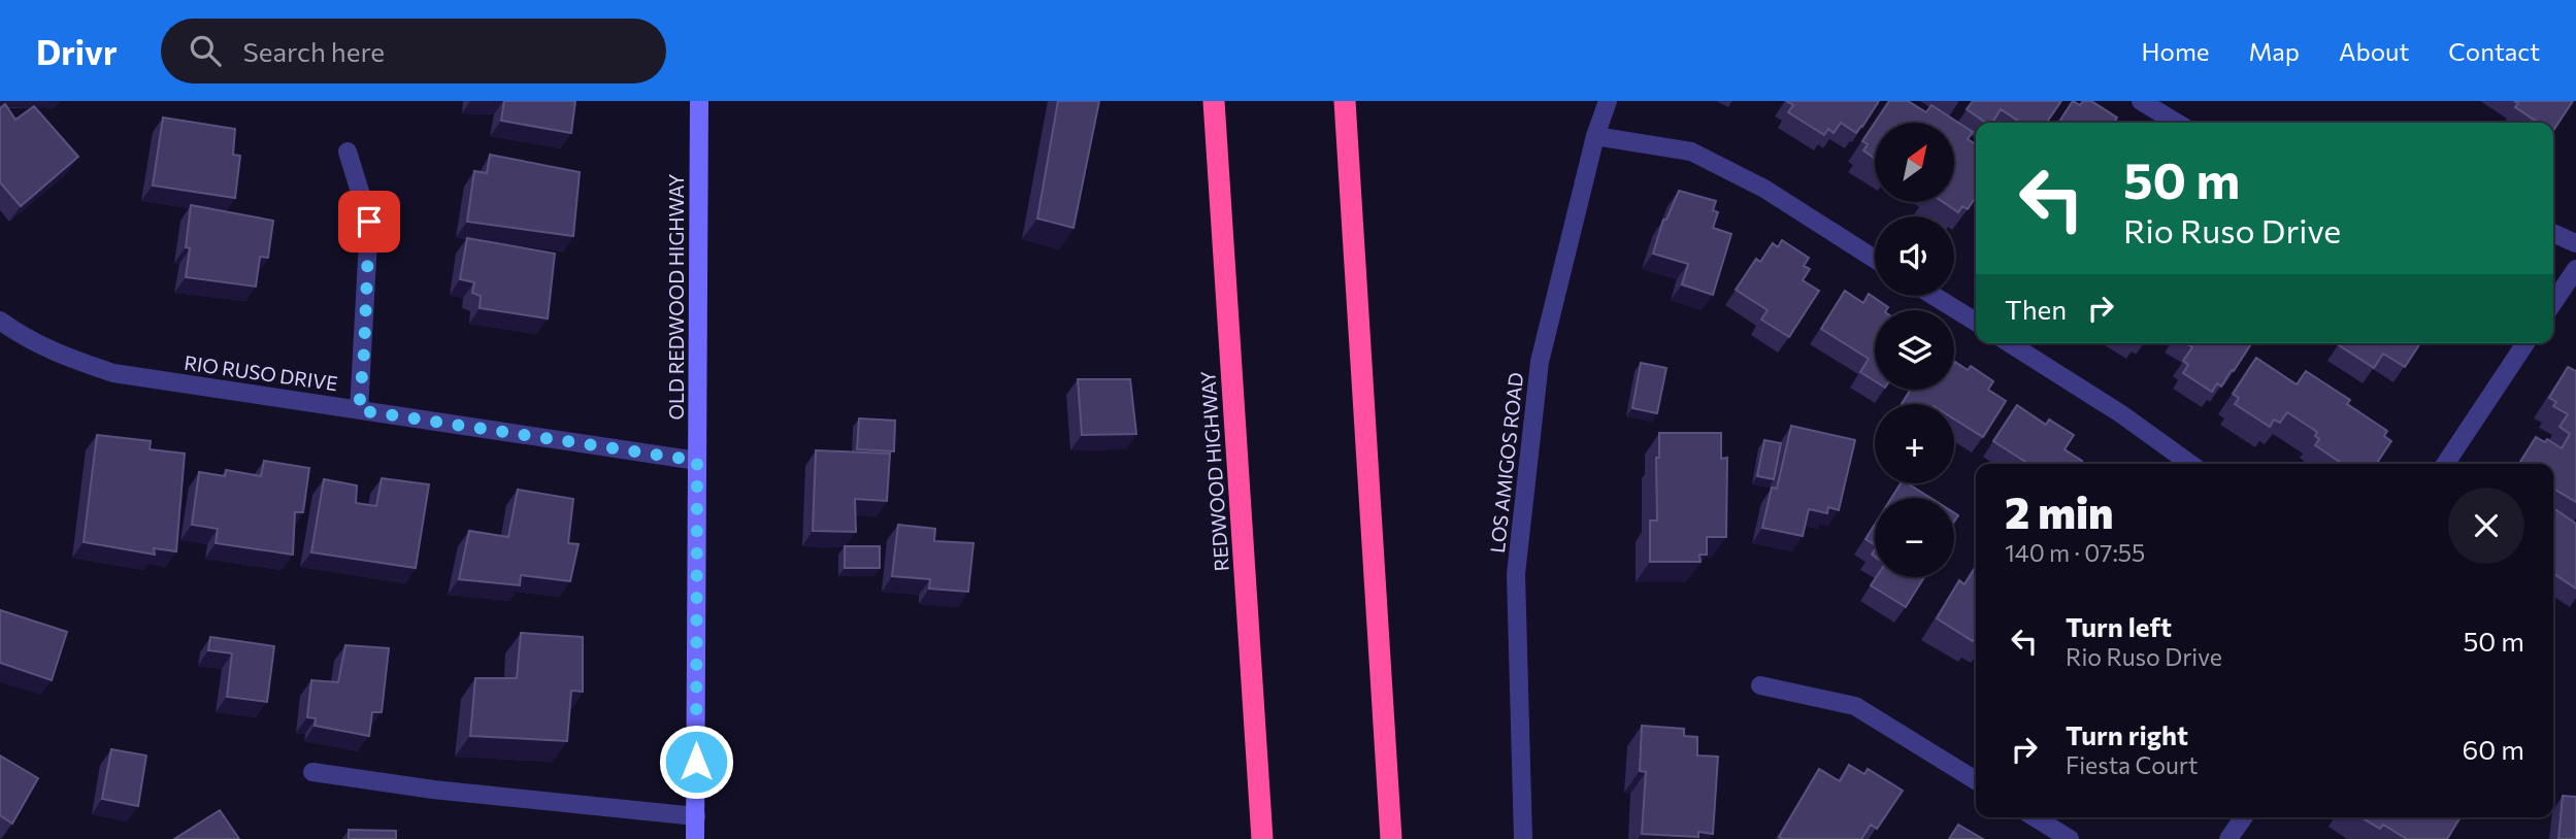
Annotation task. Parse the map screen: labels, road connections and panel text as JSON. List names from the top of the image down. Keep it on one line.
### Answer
{"streets":{"highway":["REDWOOD HIGHWAY"],"main road":["OLD REDWOOD HIGHWAY"],"street":["RIO RUSO DRIVE","LOS AMIGOS ROAD"]},"crossings":[["OLD REDWOOD HIGHWAY","RIO RUSO DRIVE"]],"north":"top right","page":{"header":"Drivr","search":"Search here","nav":["Home","Map","About","Contact"],"map_buttons":["+","−"],"turn":["50 m","Rio Ruso Drive"],"then":"Then","heading":["2 min","140 m · 07:55"],"list":[{"name":"Turn left","note":"Rio Ruso Drive","value":"50 m"},{"name":"Turn right","note":"Fiesta Court","value":"60 m"}]}}
